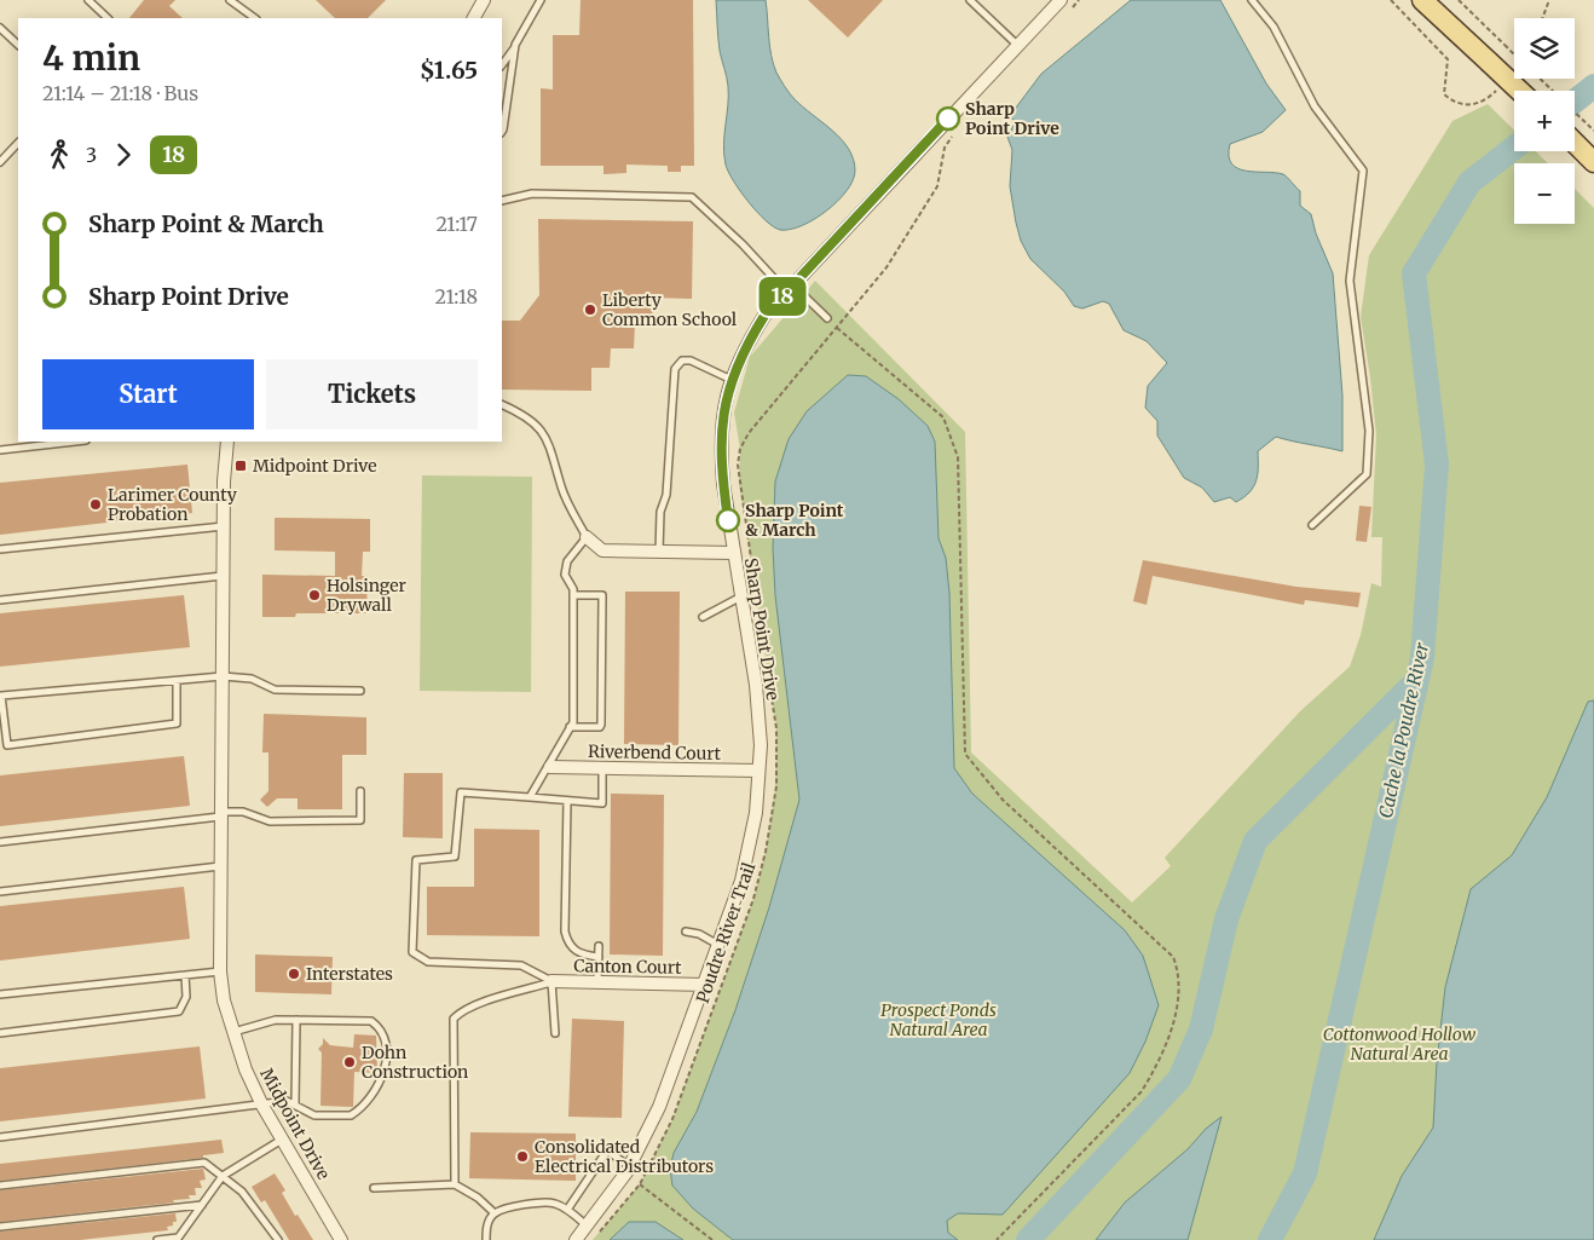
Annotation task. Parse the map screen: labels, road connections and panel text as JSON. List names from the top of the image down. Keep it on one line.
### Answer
{"streets":{"street":["Sharp Point Drive","Riverbend Court","Canton Court","Midpoint Drive"],"path":["Poudre River Trail"]},"crossings":[["Sharp Point Drive","Riverbend Court"],["Sharp Point Drive","Canton Court"]],"water":["Cache la Poudre River"],"parks":["Prospect Ponds Natural Area","Cottonwood Hollow Natural Area"],"places":{"other":["Sharp Point Drive","Liberty Common School","Larimer County Probation","Sharp Point & March","Holsinger Drywall","Interstates","Dohn Construction","Consolidated Electrical Distributors"],"transit":["Midpoint Drive"]},"lines":["bus line 18"],"page":{"on_map":"18","map_buttons":["+","−"],"heading":["4 min","21:14 – 21:18 · Bus","$1.65"],"legs":["3","18"],"list":[{"name":"Sharp Point & March","value":"21:17"},{"name":"Sharp Point Drive","value":"21:18"}],"buttons":["Start","Tickets"]}}
